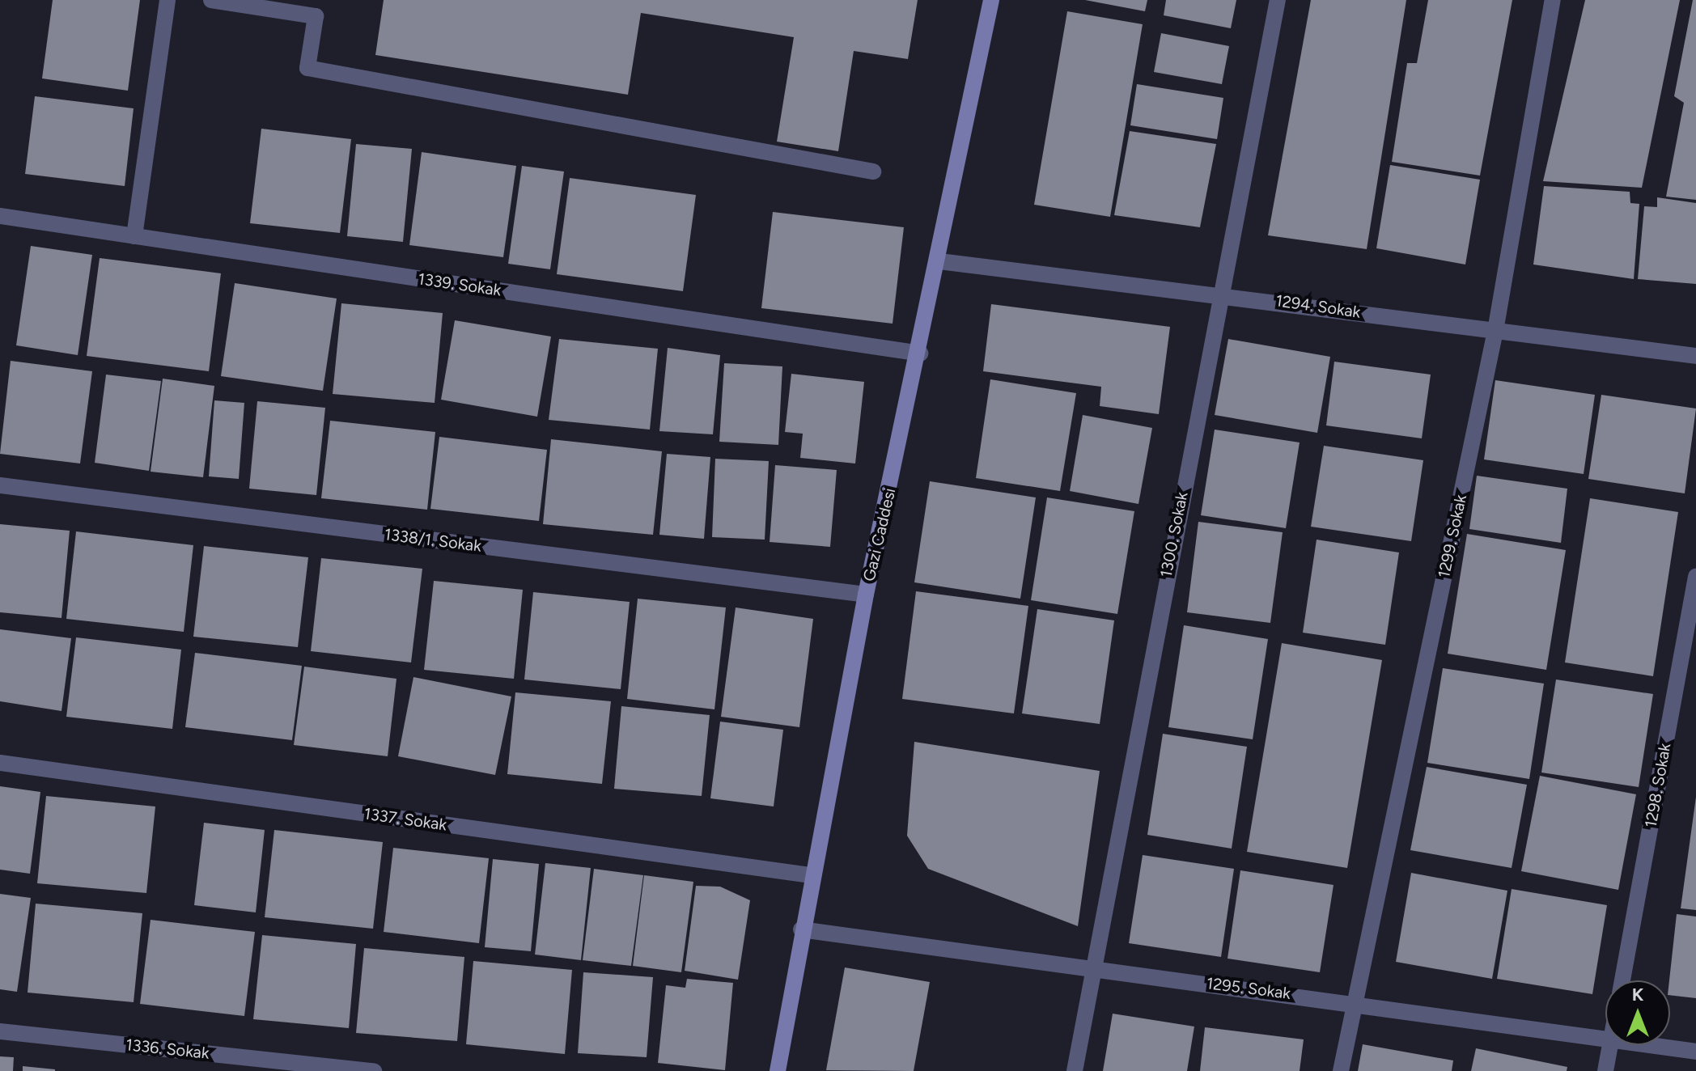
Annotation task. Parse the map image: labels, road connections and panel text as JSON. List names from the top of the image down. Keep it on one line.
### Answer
{"streets":{"main road":["Gazi Caddesi"],"street":["1339. Sokak","1294. Sokak","1300. Sokak","1299. Sokak","1338/1. Sokak","1298. Sokak","1337. Sokak","1295. Sokak","1336. Sokak"]},"crossings":[["1339. Sokak","Gazi Caddesi"],["1294. Sokak","Gazi Caddesi"],["1294. Sokak","1300. Sokak"],["1294. Sokak","1299. Sokak"],["Gazi Caddesi","1338/1. Sokak"],["Gazi Caddesi","1337. Sokak"],["Gazi Caddesi","1295. Sokak"],["1300. Sokak","1295. Sokak"],["1299. Sokak","1295. Sokak"]],"north":"top"}
